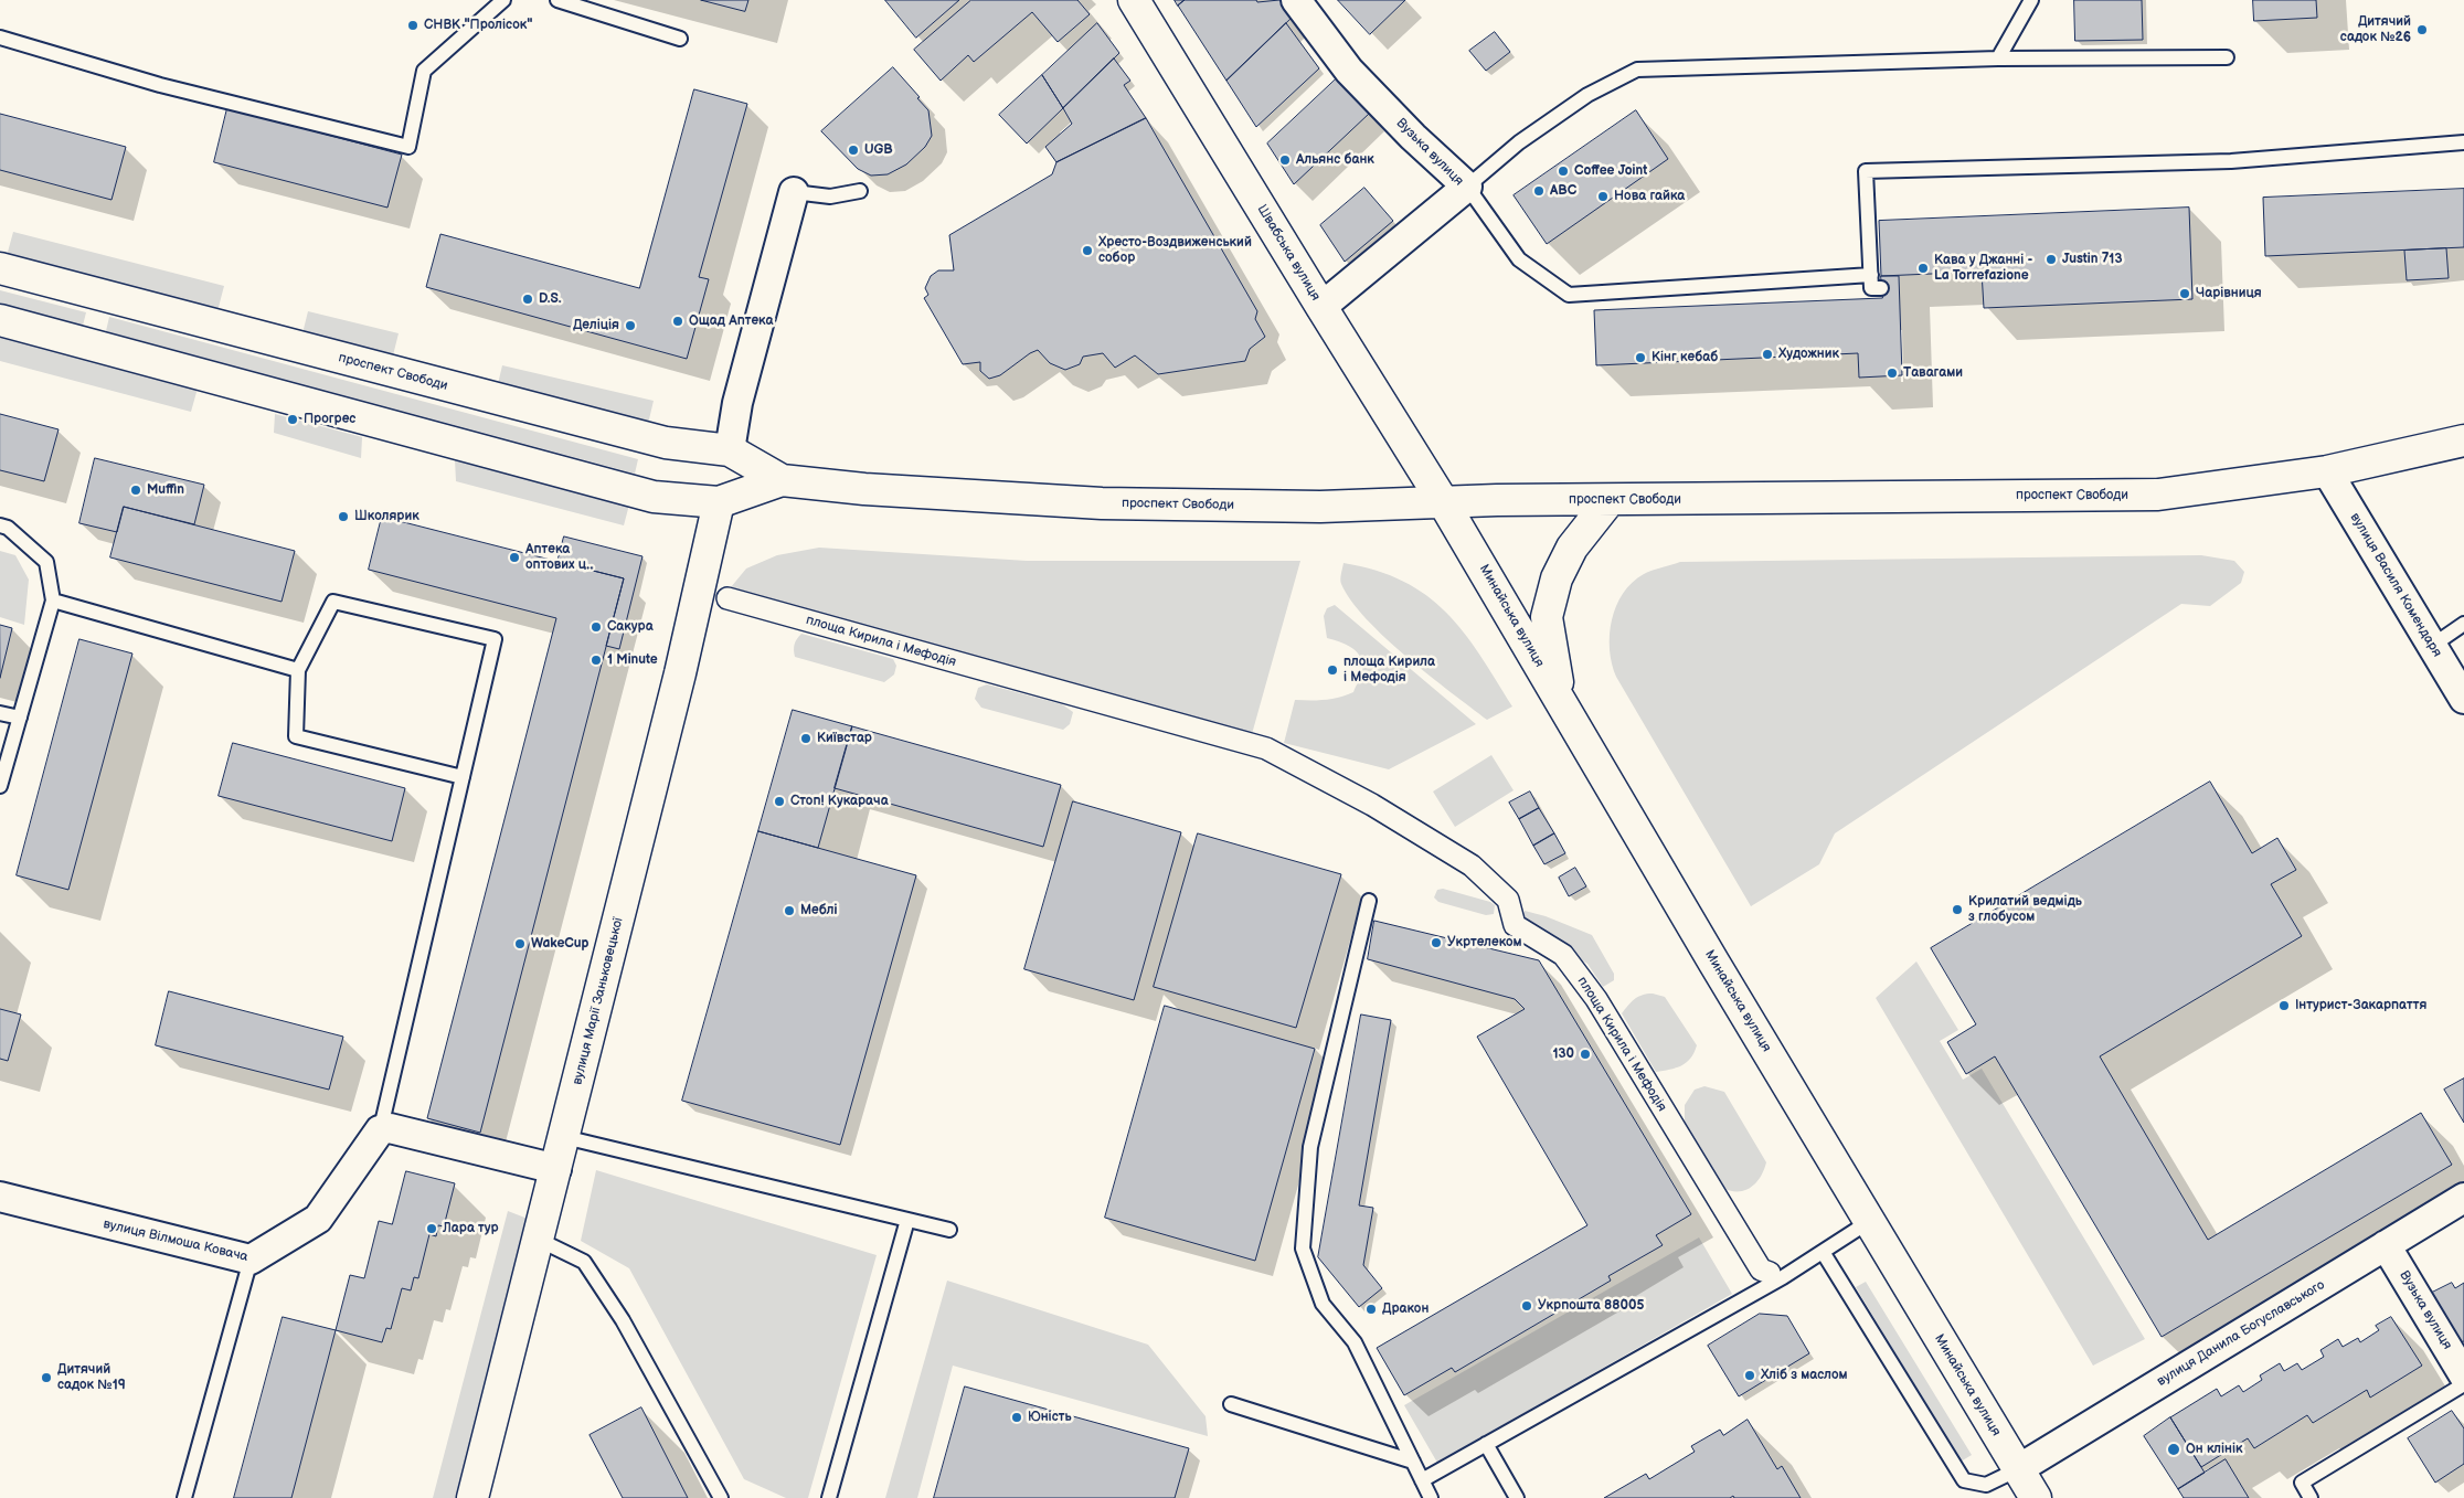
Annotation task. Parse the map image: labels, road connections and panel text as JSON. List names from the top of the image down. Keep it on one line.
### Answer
{"streets":{"main road":["Швабська вулиця","проспект Свободи","Минайська вулиця","вулиця Марії Заньковецької"],"street":["Вузька вулиця","вулиця Василя Комендаря","площа Кирила і Мефодія","вулиця Вілмоша Ковача","вулиця Данила Богуславського"]},"crossings":[["Вузька вулиця","Швабська вулиця"],["Вузька вулиця","вулиця Данила Богуславського"],["Швабська вулиця","проспект Свободи"],["Швабська вулиця","Минайська вулиця"],["проспект Свободи","вулиця Василя Комендаря"],["проспект Свободи","Минайська вулиця"],["проспект Свободи","вулиця Марії Заньковецької"],["Минайська вулиця","вулиця Данила Богуславського"]],"places":["СНВК \"Пролісок\"","Дитячий садок №26","UGB","Альянс банк","Coffee Joint","ABC","Нова гайка","Хресто-Воздвиженський собор","Justin 713","Кава у Джанні - La Torrefazione","Чарівниця","D.S.","Ощад Аптека","Деліція","Художник","Кінг кебаб","Тавагами","Прогрес","Muffin","Школярик","Аптека оптових ц‥","Сакура","1 Minute","площа Кирила і Мефодія","Київстар","Стоп! Кукарача","Крилатий ведмідь з глобусом","Меблi","Укртелеком","WakeCup","Інтурист-Закарпаття","130","Лара тур","Укрпошта 88005","Дракон","Хліб з маслом","Дитячий садок №19","Юність","Он клінік"]}
